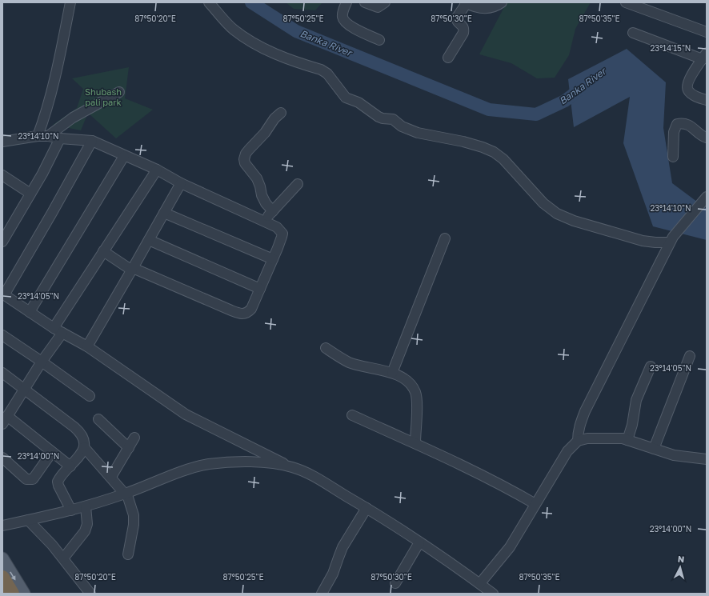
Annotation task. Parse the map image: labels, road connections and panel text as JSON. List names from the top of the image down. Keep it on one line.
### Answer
{"water":["Banka River"],"parks":["Shubash pali park"],"north":"top","coordinates":["87°50'20\"E","87°50'25\"E","87°50'30\"E","87°50'35\"E","23°14'15\"N","23°14'10\"N","23°14'05\"N","23°14'00\"N"]}
